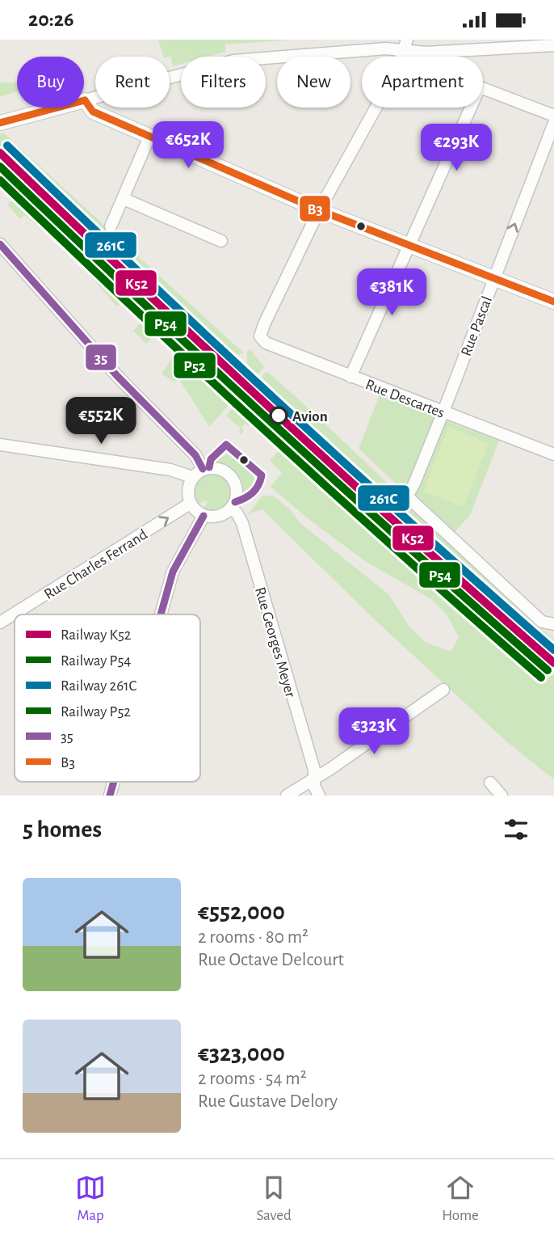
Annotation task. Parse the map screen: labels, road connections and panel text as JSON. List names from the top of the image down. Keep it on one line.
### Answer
{"streets":{"street":["Rue Pascal","Rue Descartes","Rue Charles Ferrand","Rue Georges Meyer"]},"crossings":[["Rue Pascal","Rue Descartes"],["Rue Charles Ferrand","Rue Georges Meyer"]],"one_way":["Rue Charles Ferrand"],"places":["Avion"],"lines":["transit line B3","rail line 261C","rail line K52","rail line P54","rail line P52","transit line 35"],"legend":["Railway K52","Railway P54","Railway 261C","Railway P52","35","B3"],"page":{"status":"20:26","chip":["Buy","Rent","Filters","New","Apartment"],"price":["€652K","€293K","€381K","€552K","€323K"],"heading":"5 homes","list":[{"name":"€552,000","note":"2 rooms · 80 m² · Rue Octave Delcourt"},{"name":"€323,000","note":"2 rooms · 54 m² · Rue Gustave Delory"}],"tabs":["Map","Saved","Home"]}}
